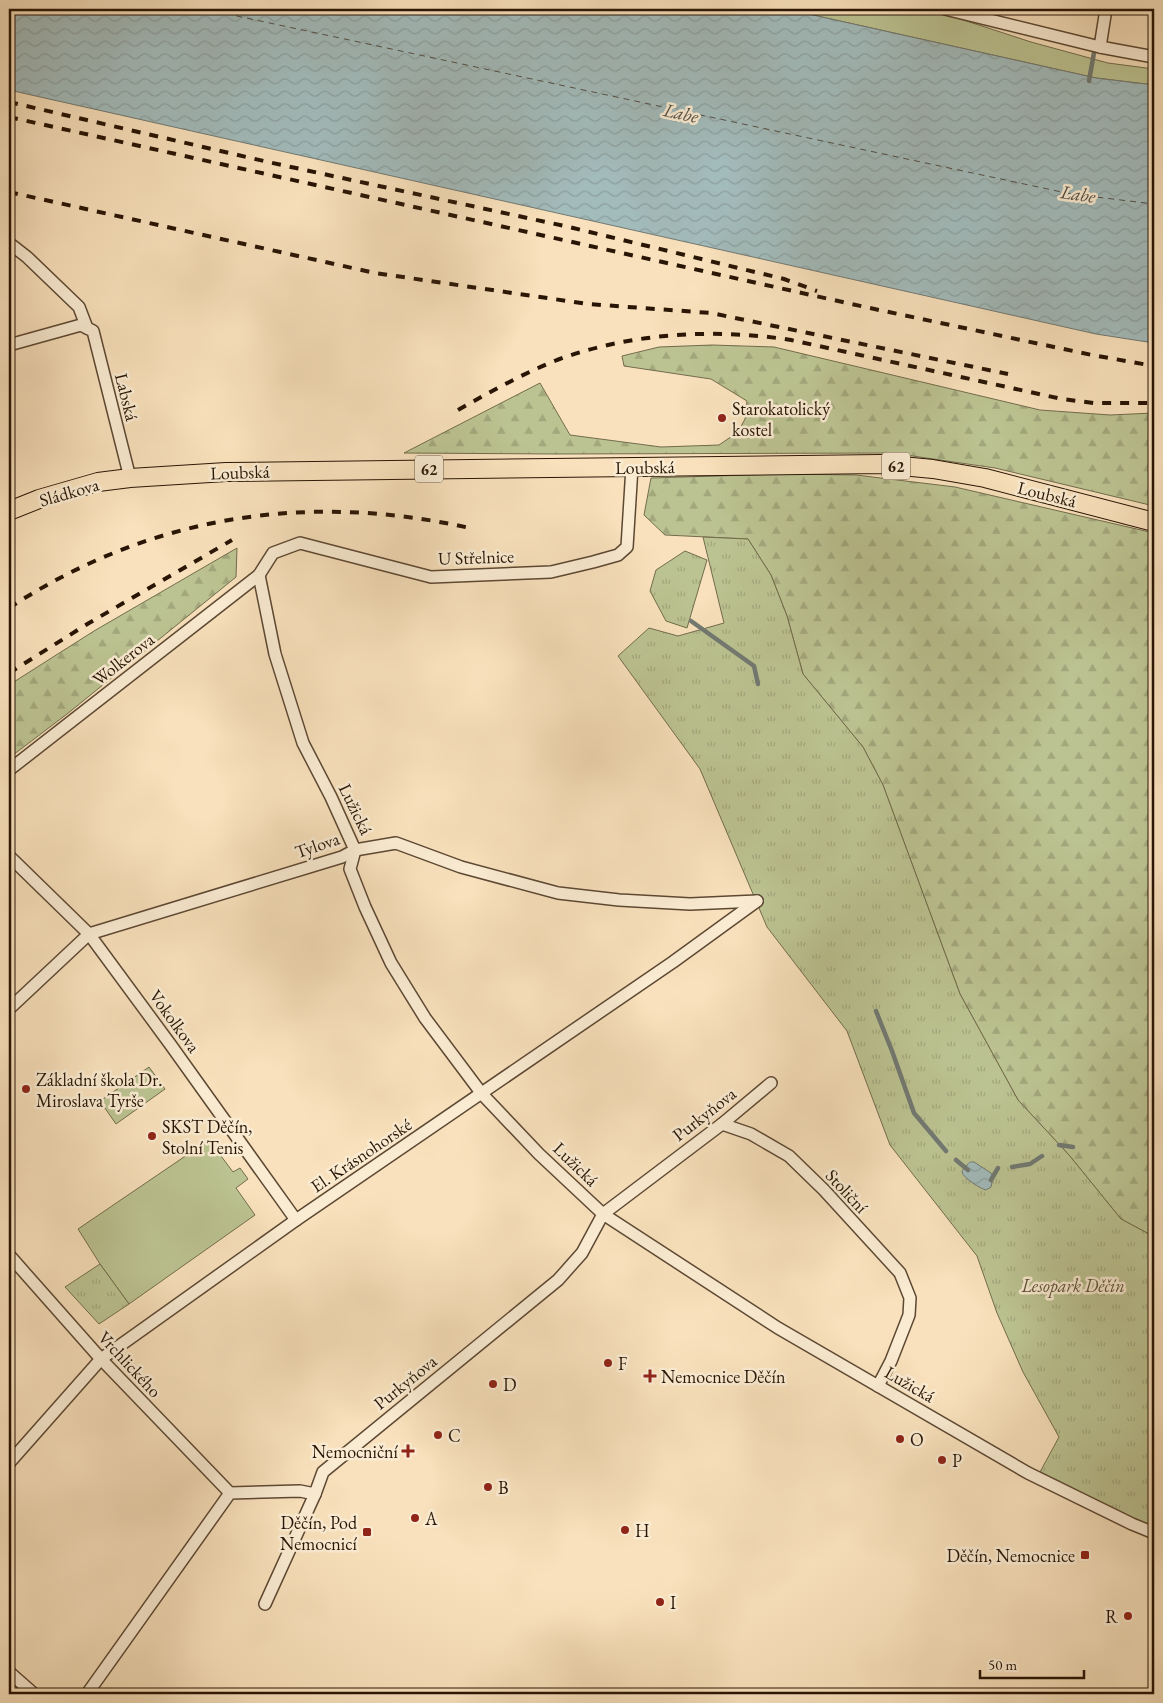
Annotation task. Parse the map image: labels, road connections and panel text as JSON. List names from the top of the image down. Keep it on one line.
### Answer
{"streets":{"main road":["62","Loubská","Sládkova"],"street":["Labská","U Střelnice","Wolkerova","Lužická","Tylova","Vokolkova","Purkyňova","El. Krásnohorské","Stoliční","Vrchlického"]},"crossings":[["Labská","Loubská"],["Labská","Sládkova"],["Loubská","Sládkova"],["Loubská","U Střelnice"],["U Střelnice","Wolkerova"],["U Střelnice","Lužická"],["Wolkerova","Lužická"],["Lužická","Tylova"],["Lužická","Purkyňova"],["Lužická","El. Krásnohorské"],["Lužická","Stoliční"],["Tylova","Vokolkova"],["Tylova","El. Krásnohorské"],["Vokolkova","El. Krásnohorské"],["Purkyňova","Stoliční"],["El. Krásnohorské","Vrchlického"]],"water":["Labe"],"parks":["Lesopark Děčín"],"places":{"other":["Starokatolický kostel","Základní škola Dr. Miroslava Tyrše","SKST Děčín, Stolní Tenis","F","D","C","O","P","B","A","H","I","R"],"health":["Nemocnice Děčín","Nemocniční"],"transit":["Děčín, Pod Nemocnicí","Děčín, Nemocnice"]},"scale_bar":"50 m"}
